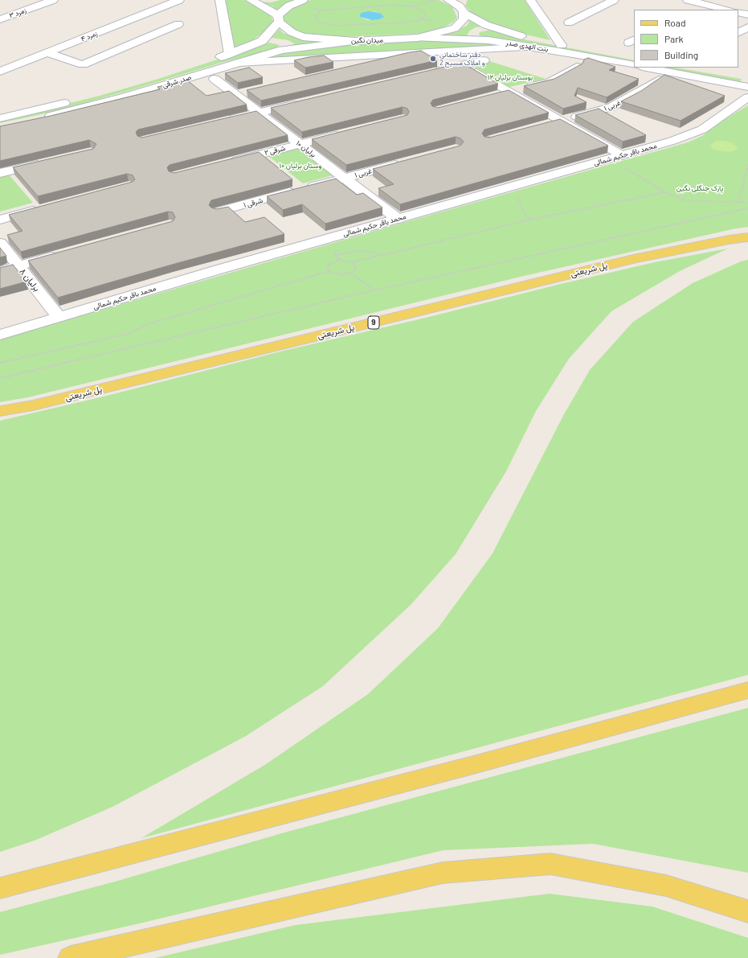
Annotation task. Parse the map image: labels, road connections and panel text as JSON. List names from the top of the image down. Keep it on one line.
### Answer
{"streets":{"main road":["پل شریعتی","9"],"street":["زمرد ۳","زمرد ۴","میدان نگین","بنت الهدی صدر","صدر شرقی","۱ غربی","برلیان ۱۰","۲ شرقی","محمد باقر حکیم شمالی","۱ شرقی","برلیان ۸"]},"crossings":[["میدان نگین","بنت الهدی صدر"],["میدان نگین","صدر شرقی"],["۱ غربی","برلیان ۱۰"],["۱ غربی","۱ شرقی"],["برلیان ۱۰","۲ شرقی"],["برلیان ۱۰","محمد باقر حکیم شمالی"],["برلیان ۱۰","۱ شرقی"],["محمد باقر حکیم شمالی","برلیان ۸"]],"parks":["بوستان برلیان ۱۲","وستان برلیان ۱۰","پارک جنگلی نگین"],"places":["دفتر ساختمانی و املاک مسیح 2"],"legend":["Road","Park","Building"]}
